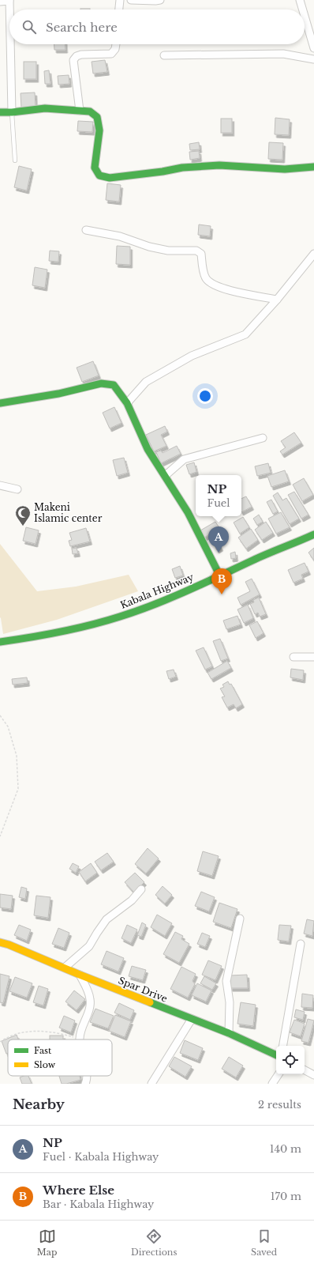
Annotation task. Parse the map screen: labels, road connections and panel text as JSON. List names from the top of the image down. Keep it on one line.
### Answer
{"streets":{"street":["Kabala Highway","Spar Drive"]},"places":{"mosque":["Makeni Islamic center"]},"legend":["Fast","Slow"],"page":{"search":"Search here","popup":["NP","Fuel"],"pins":["A","B"],"heading":["Nearby","2 results"],"list":[{"mark":"A","name":"NP","note":"Fuel · Kabala Highway","value":"140 m"},{"mark":"B","name":"Where Else","note":"Bar · Kabala Highway","value":"170 m"}],"nav":["Map","Directions","Saved"]}}
